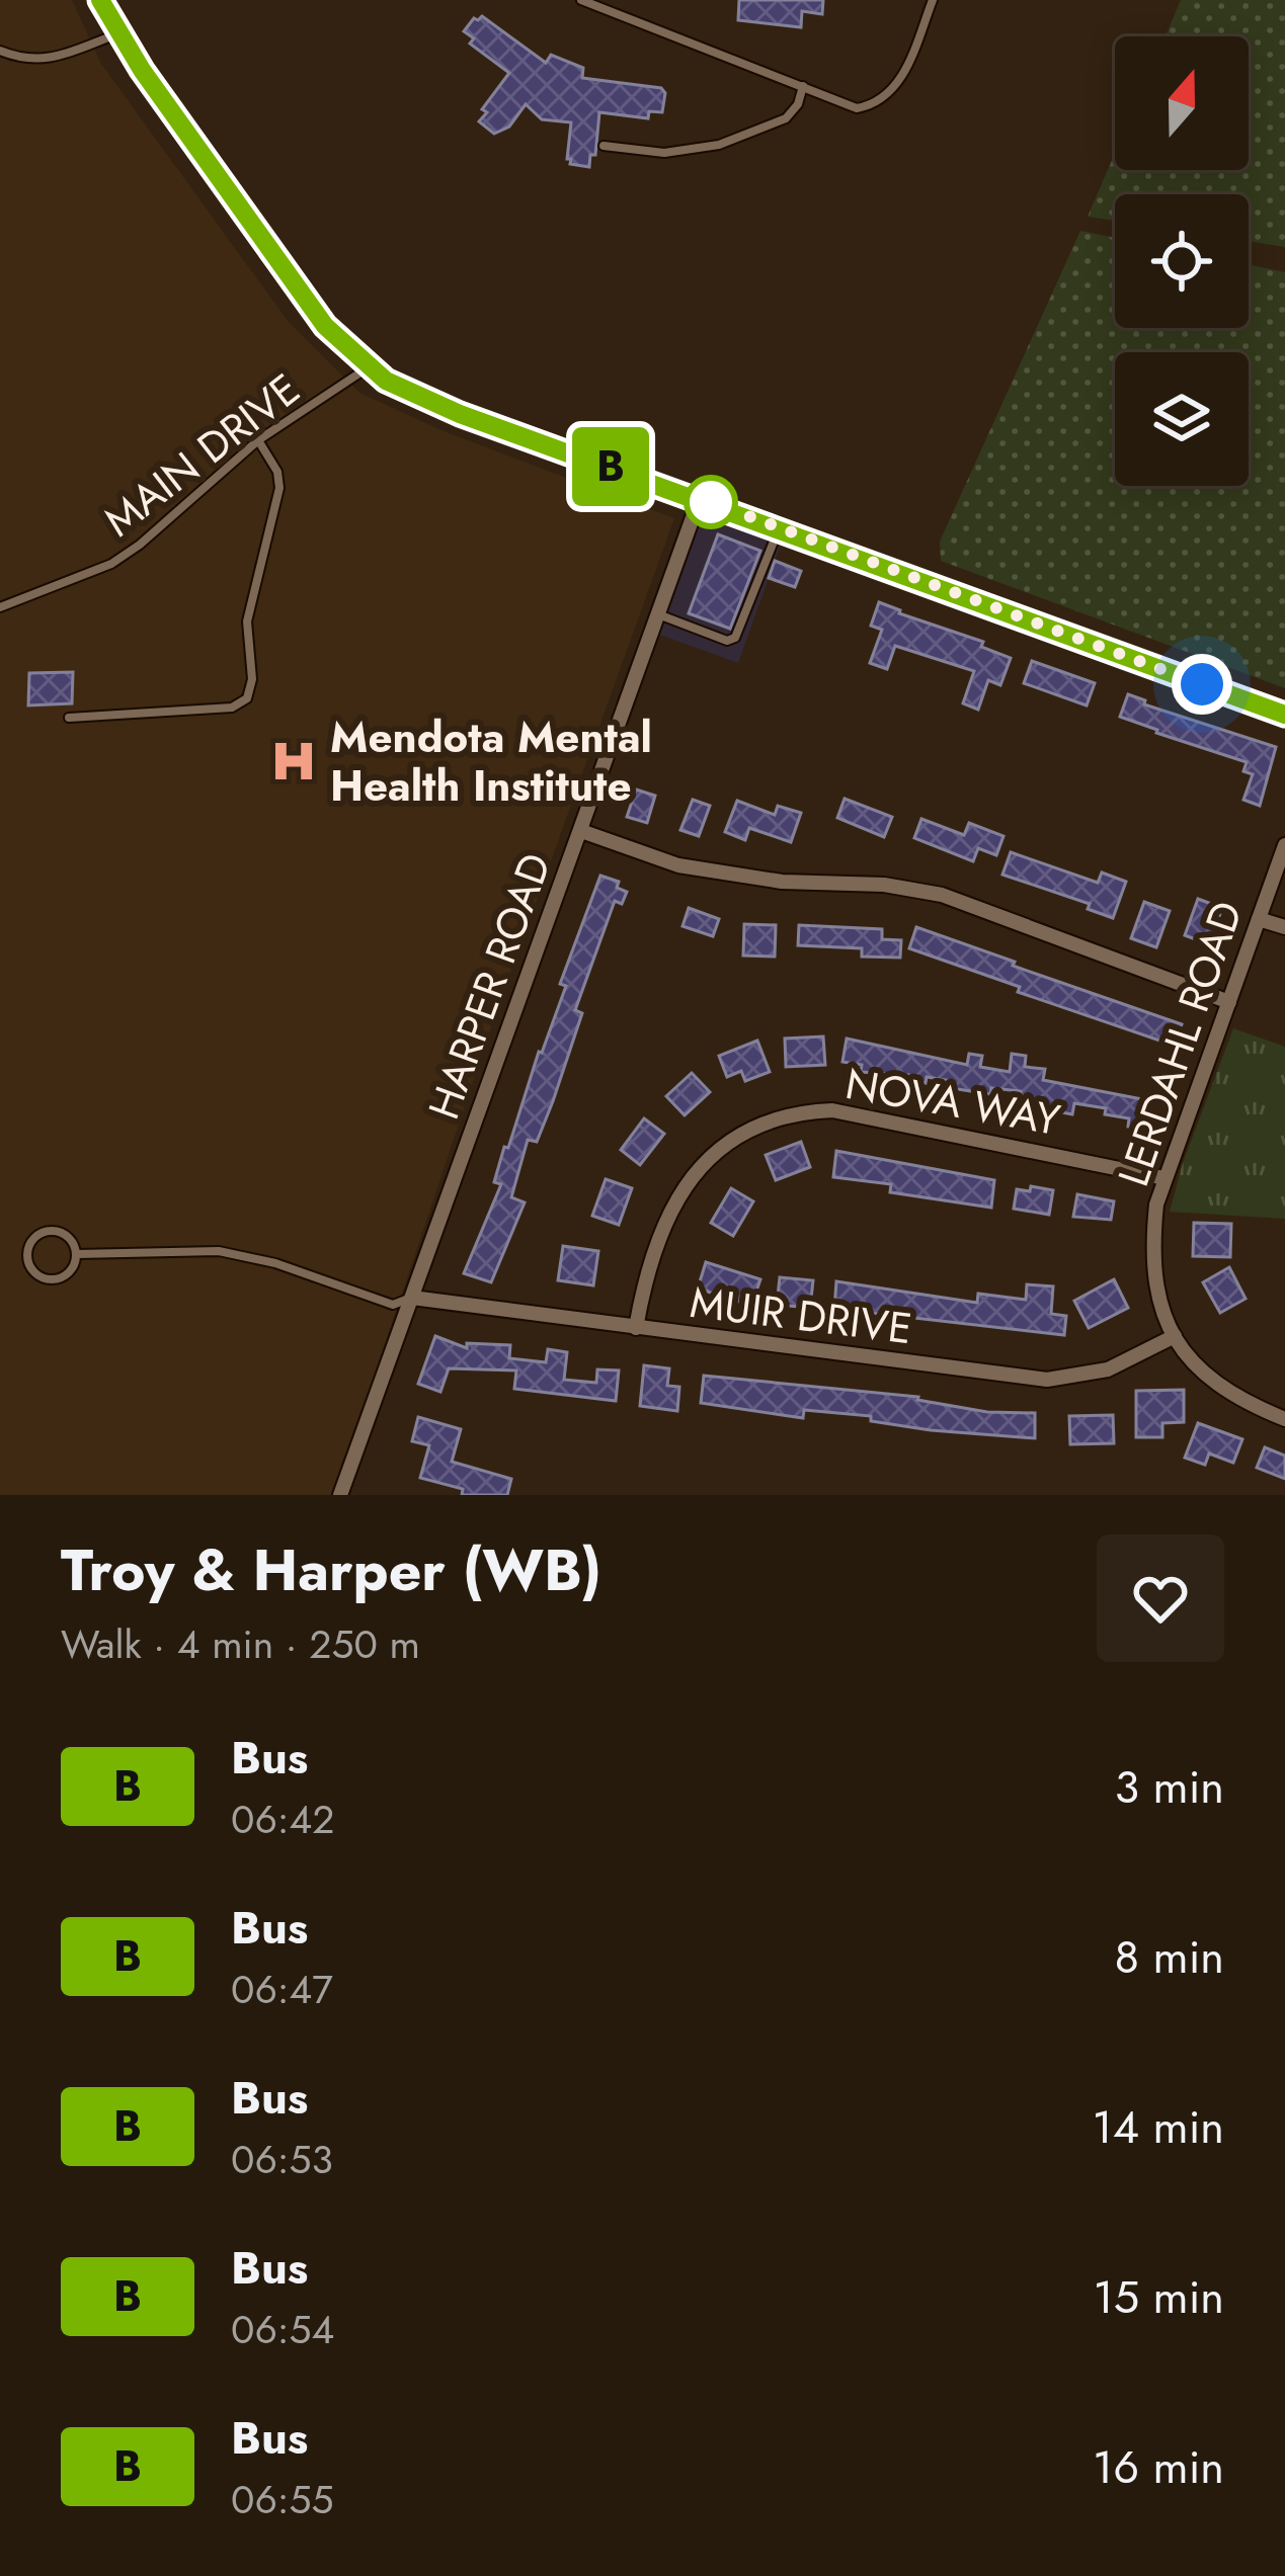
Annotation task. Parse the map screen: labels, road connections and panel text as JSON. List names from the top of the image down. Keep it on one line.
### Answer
{"streets":{"street":["HARPER ROAD","LERDAHL ROAD","NOVA WAY","MUIR DRIVE"],"lane":["MAIN DRIVE"]},"crossings":[["HARPER ROAD","MUIR DRIVE"],["LERDAHL ROAD","NOVA WAY"],["LERDAHL ROAD","MUIR DRIVE"],["NOVA WAY","MUIR DRIVE"]],"places":{"hospital":["Mendota Mental Health Institute"]},"lines":["bus line B"],"north":"top","page":{"on_map":"B","heading":["Troy & Harper (WB)","Walk · 4 min · 250 m"],"list":[{"mark":"B","name":"Bus","note":"06:42","value":"3 min"},{"mark":"B","name":"Bus","note":"06:47","value":"8 min"},{"mark":"B","name":"Bus","note":"06:53","value":"14 min"},{"mark":"B","name":"Bus","note":"06:54","value":"15 min"},{"mark":"B","name":"Bus","note":"06:55","value":"16 min"}]}}
